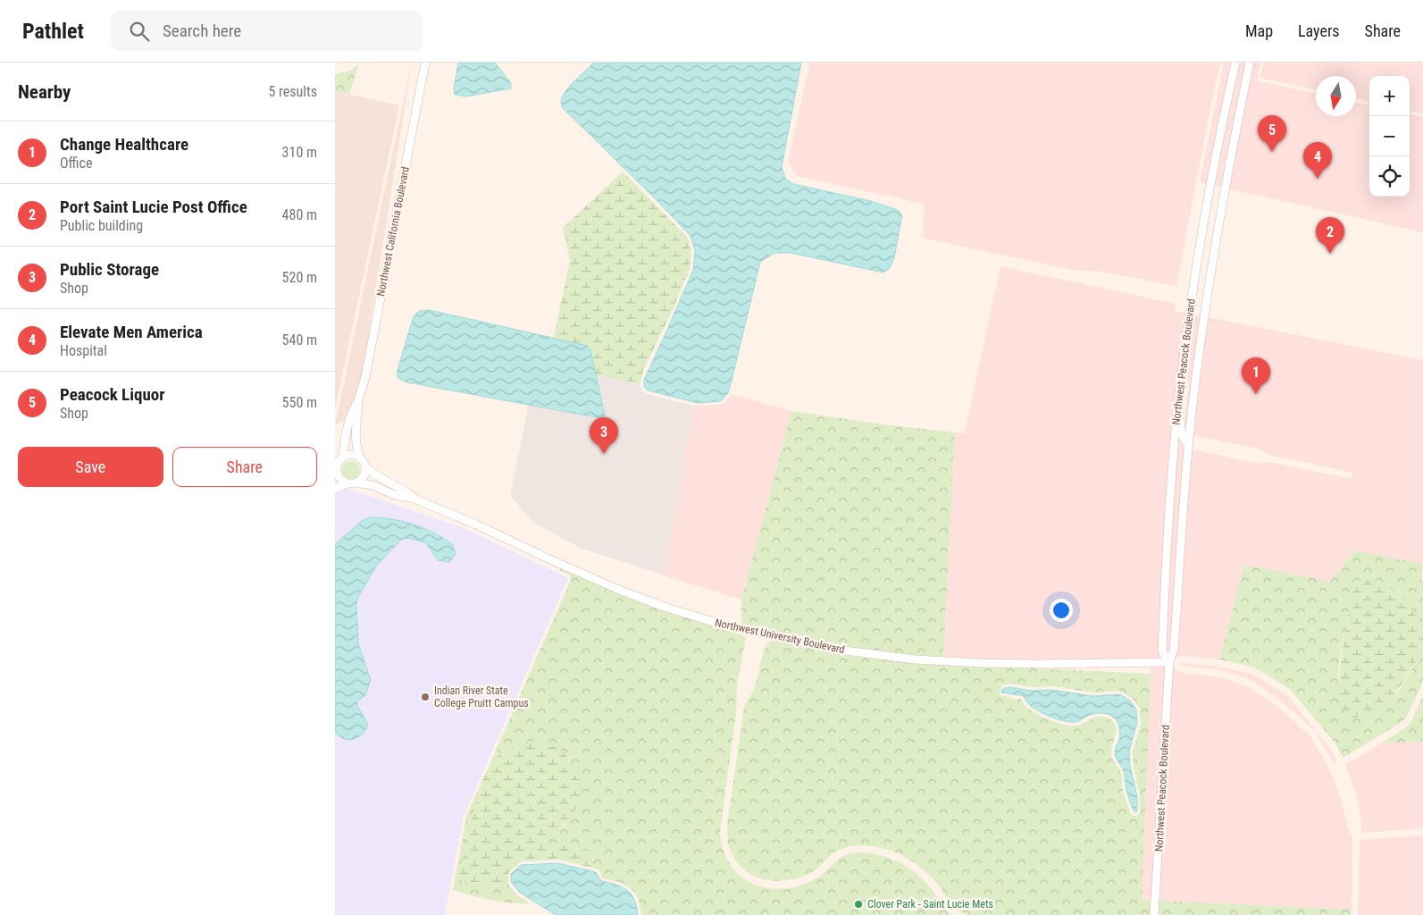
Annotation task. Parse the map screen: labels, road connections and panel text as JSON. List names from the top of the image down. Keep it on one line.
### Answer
{"streets":{"street":["Northwest California Boulevard","Northwest Peacock Boulevard","Northwest University Boulevard"]},"crossings":[["Northwest California Boulevard","Northwest University Boulevard"],["Northwest Peacock Boulevard","Northwest University Boulevard"]],"places":["Indian River State College Pruitt Campus","Clover Park - Saint Lucie Mets"],"north":"bottom","page":{"header":"Pathlet","search":"Search here","nav":["Map","Layers","Share"],"heading":["Nearby","5 results"],"map_buttons":["+","−"],"pins":["5","4","2","1","3"],"list":[{"mark":"1","name":"Change Healthcare","note":"Office","value":"310 m"},{"mark":"2","name":"Port Saint Lucie Post Office","note":"Public building","value":"480 m"},{"mark":"3","name":"Public Storage","note":"Shop","value":"520 m"},{"mark":"4","name":"Elevate Men America","note":"Hospital","value":"540 m"},{"mark":"5","name":"Peacock Liquor","note":"Shop","value":"550 m"}],"buttons":["Save","Share"]}}
